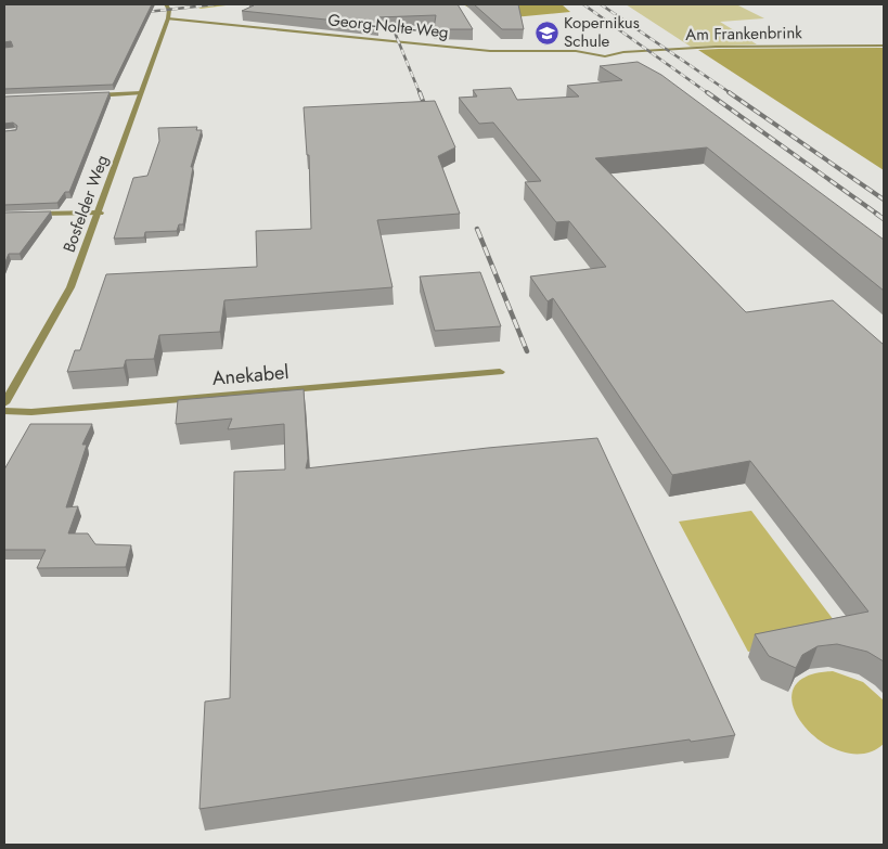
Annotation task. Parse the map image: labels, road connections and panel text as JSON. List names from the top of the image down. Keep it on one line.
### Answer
{"streets":{"street":["Georg-Nolte-Weg","Am Frankenbrink","Bosfelder Weg","Anekabel"]},"crossings":[["Georg-Nolte-Weg","Am Frankenbrink"],["Georg-Nolte-Weg","Bosfelder Weg"]],"places":{"school or university":["Kopernikus Schule"]}}
